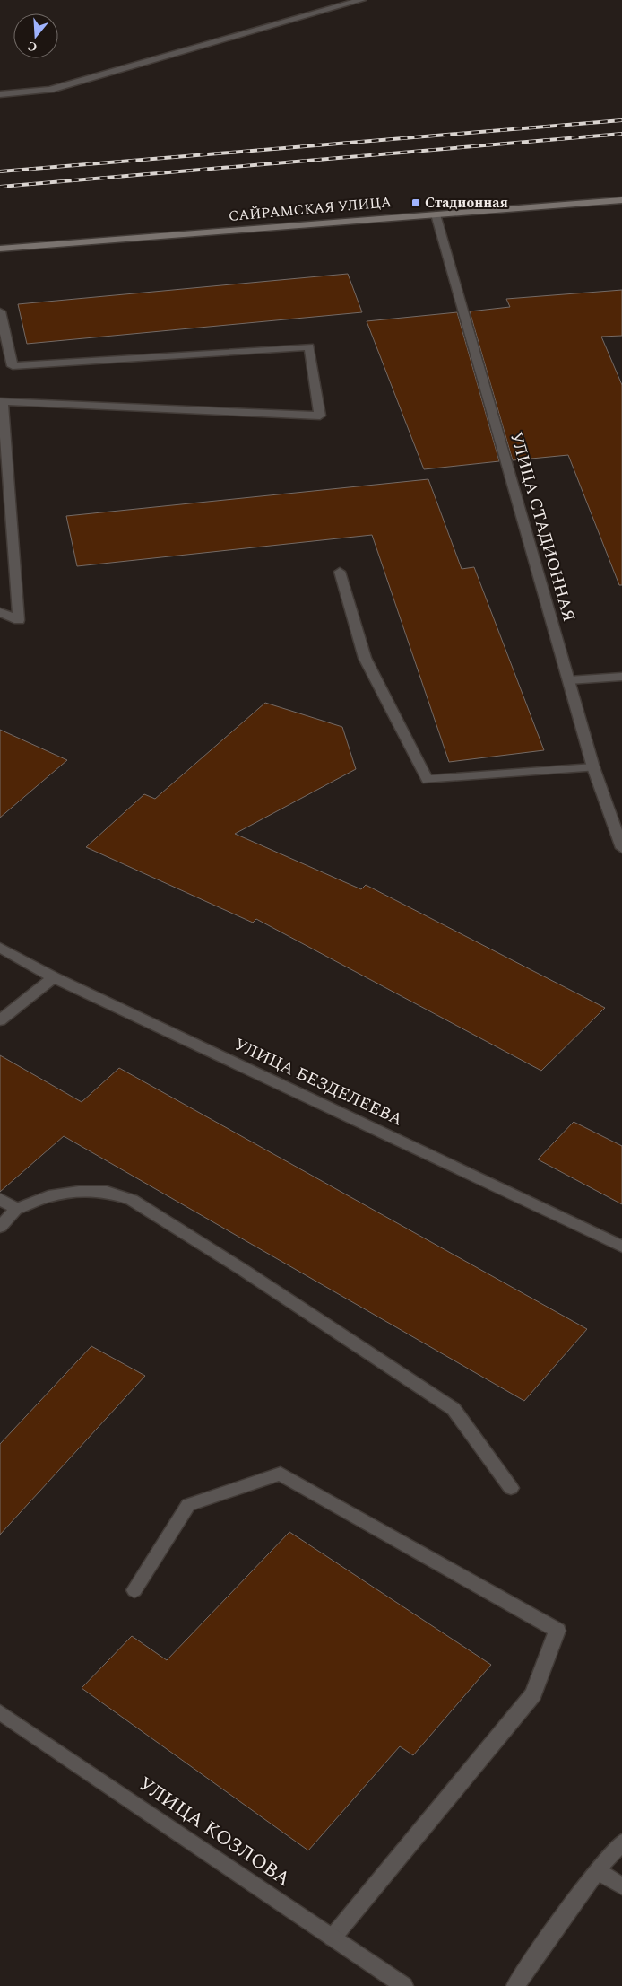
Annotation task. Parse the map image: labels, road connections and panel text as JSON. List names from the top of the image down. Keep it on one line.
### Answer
{"streets":{"main road":["САЙРАМСКАЯ УЛИЦА"],"street":["УЛИЦА СТАДИОННАЯ","УЛИЦА БЕЗДЕЛЕЕВА","УЛИЦА КОЗЛОВА"]},"crossings":[["САЙРАМСКАЯ УЛИЦА","УЛИЦА СТАДИОННАЯ"]],"places":{"transit":["Стадионная"]},"north":"bottom"}
